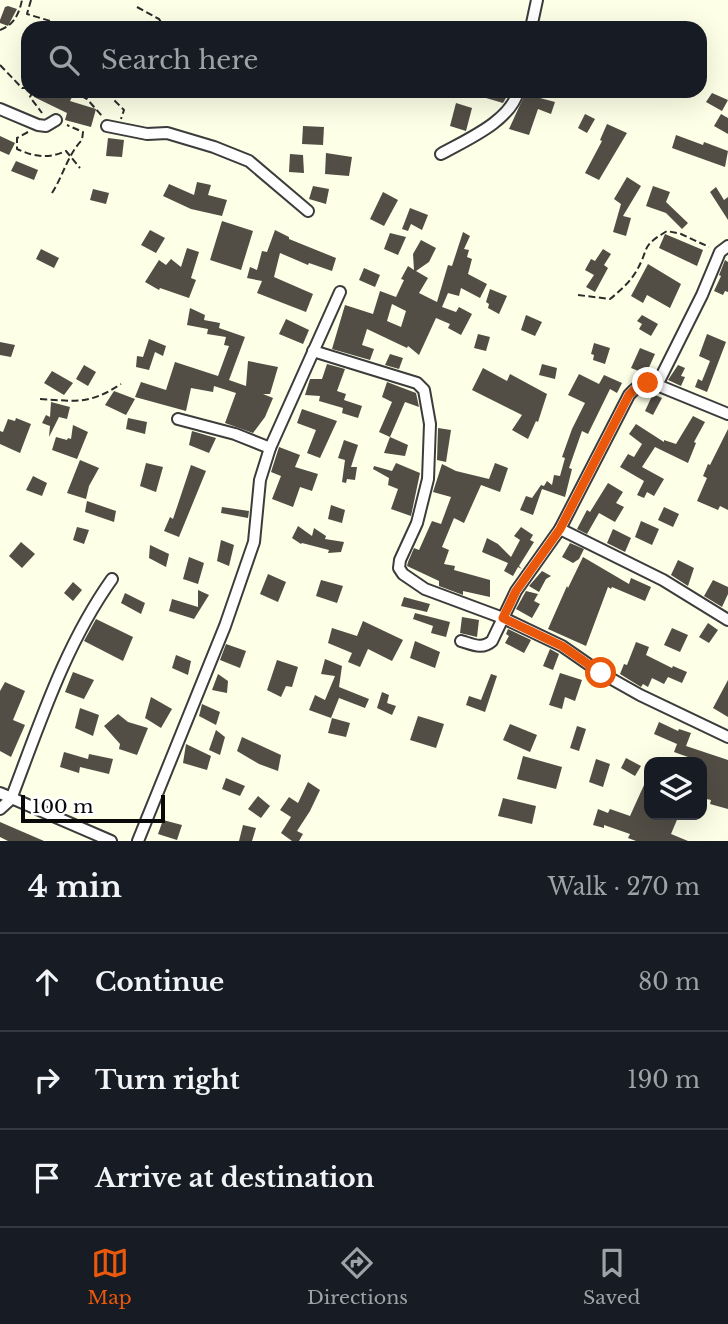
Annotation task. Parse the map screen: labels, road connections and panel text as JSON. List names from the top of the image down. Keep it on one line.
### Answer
{"scale_bar":"100 m","page":{"search":"Search here","scale":"100 m","heading":["4 min","Walk · 270 m"],"list":[["Continue","80 m"],["Turn right","190 m"],"Arrive at destination"],"nav":["Map","Directions","Saved"]}}
